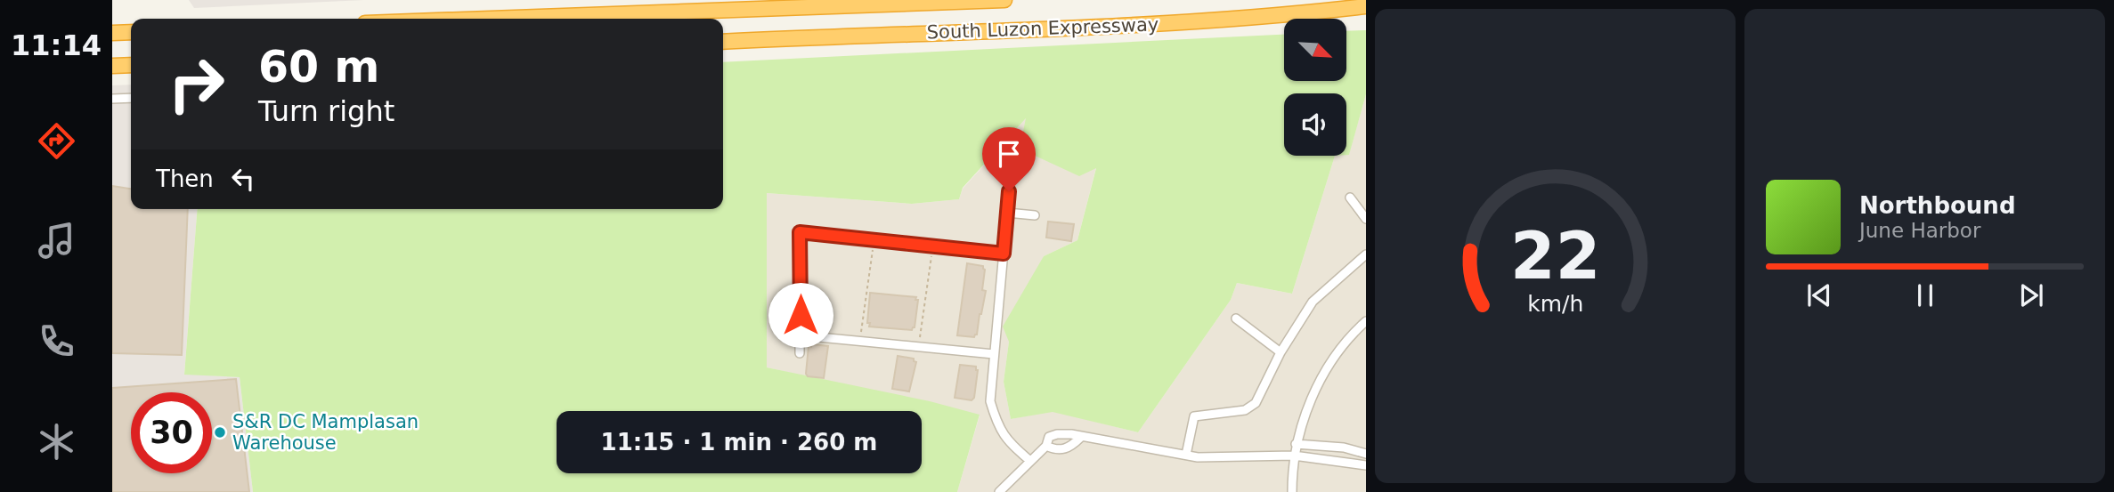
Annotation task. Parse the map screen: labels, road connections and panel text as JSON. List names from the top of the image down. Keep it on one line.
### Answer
{"streets":{"highway":["South Luzon Expressway"]},"places":["S&R DC Mamplasan Warehouse"],"north":"bottom right","page":{"tabs":"11:14","turn":["60 m","Turn right"],"then":"Then","song":["Northbound","June Harbor"],"limit":"30","trip":"11:15 · 1 min · 260 m","gauge":["22","km/h"]}}
